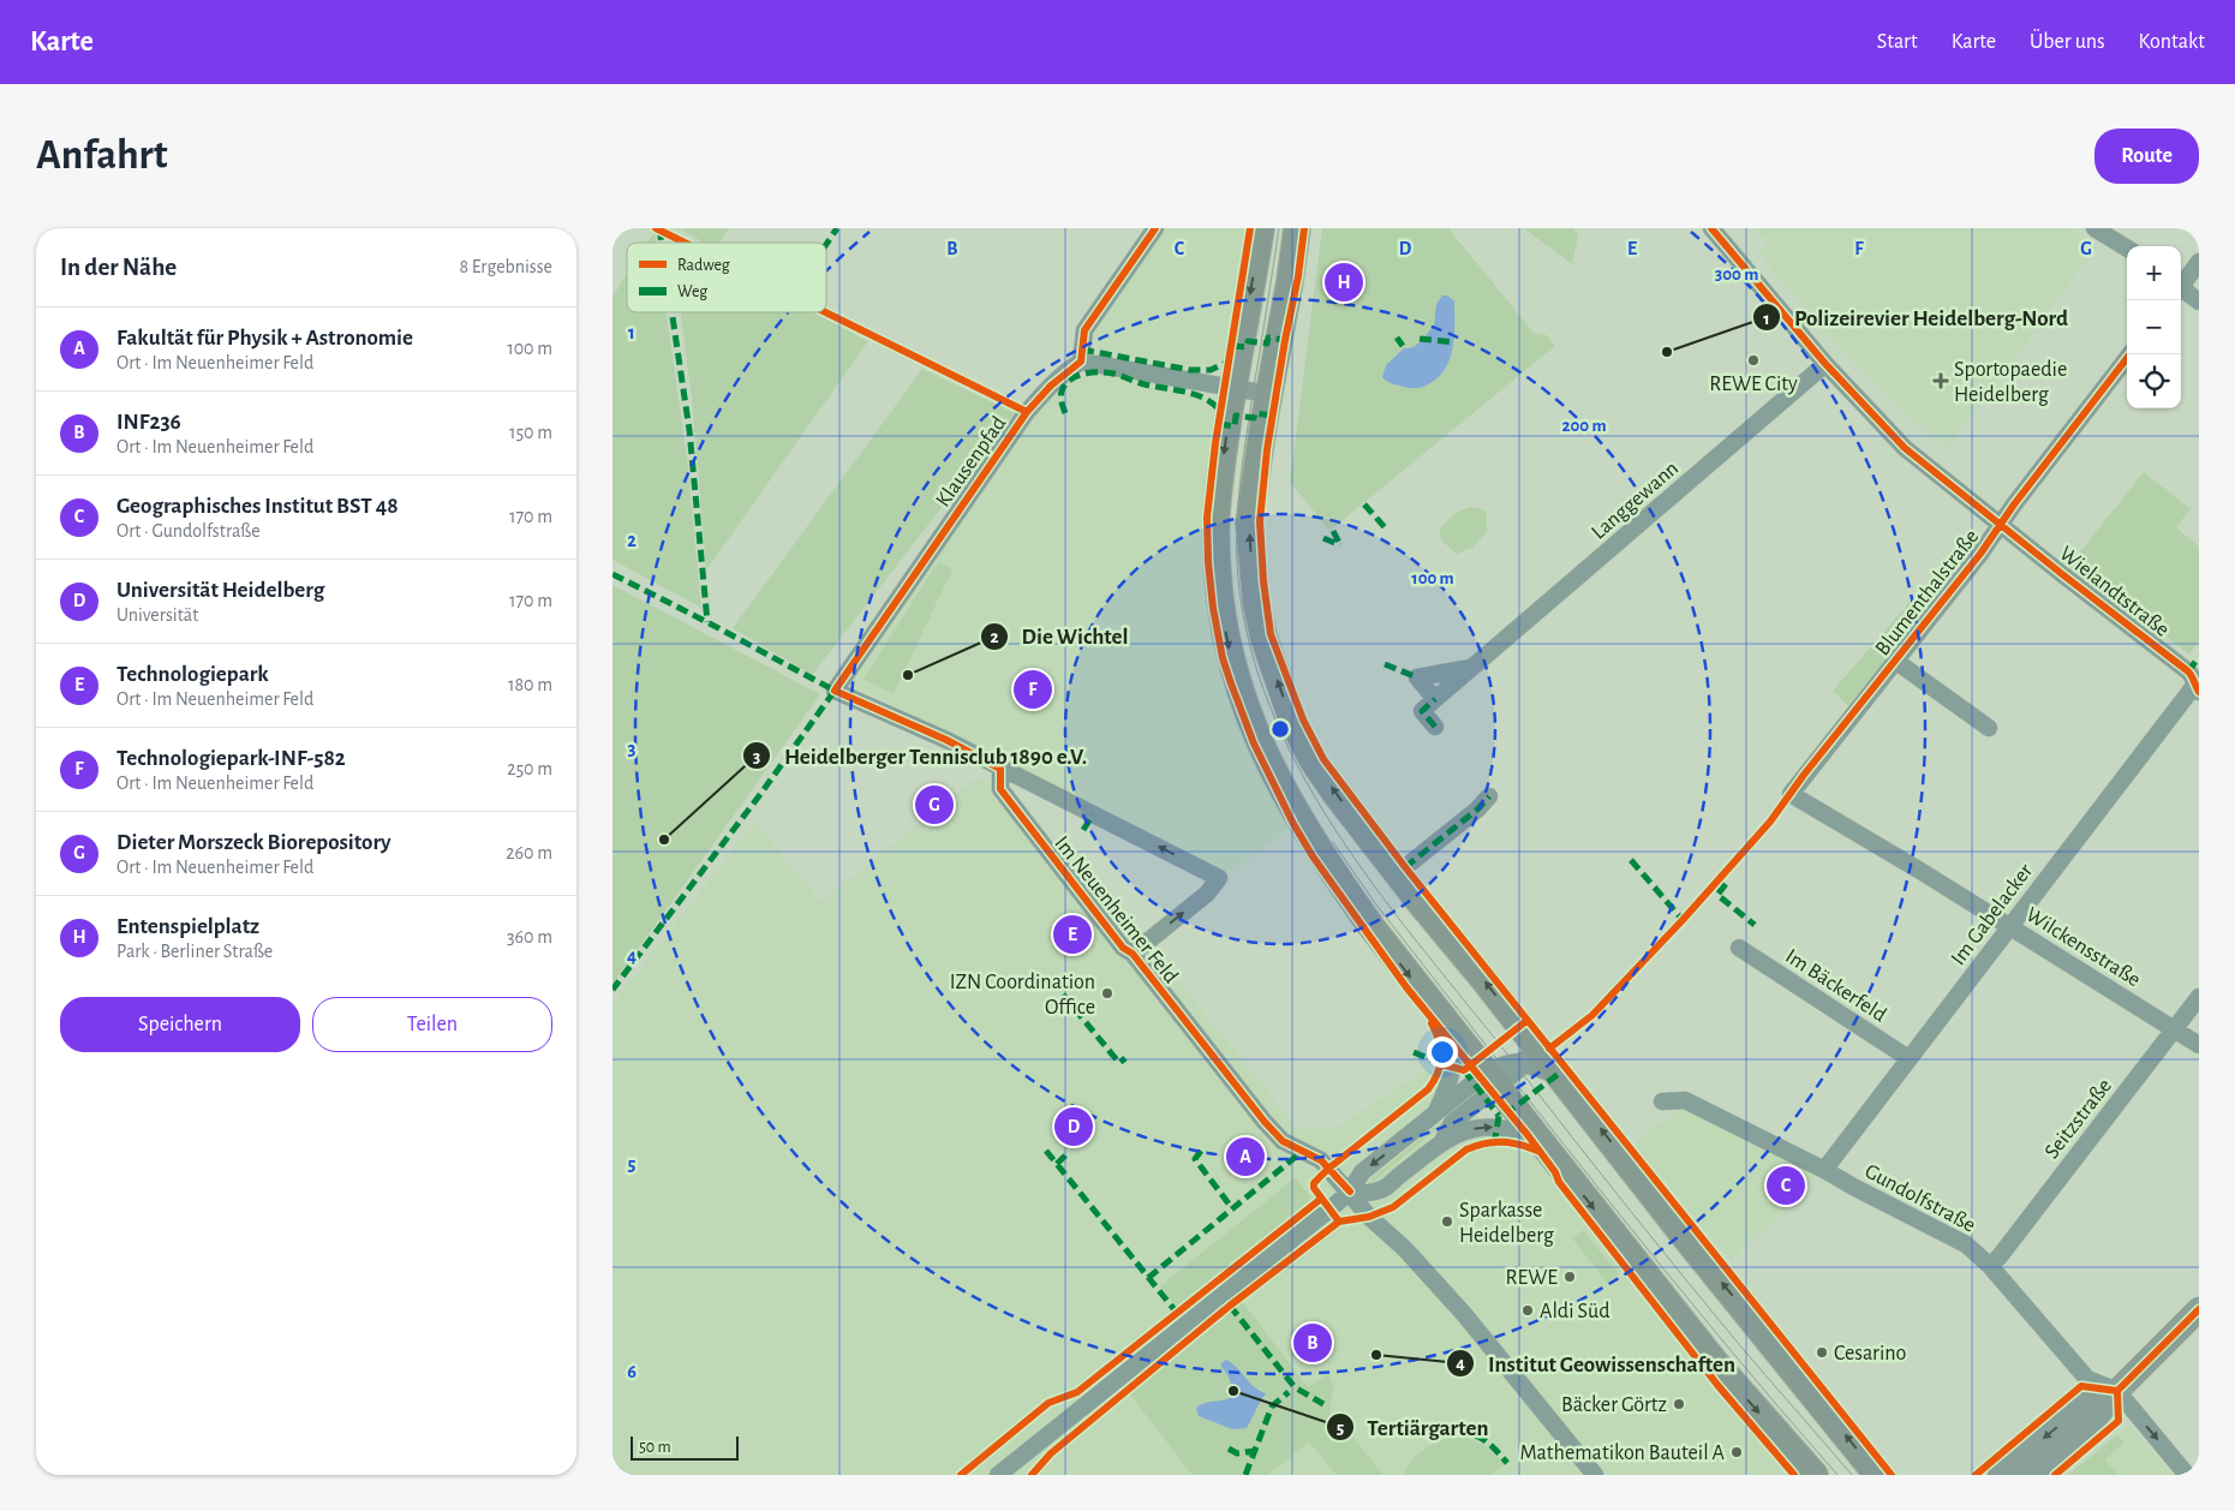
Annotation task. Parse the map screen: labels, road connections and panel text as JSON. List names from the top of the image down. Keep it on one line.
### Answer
{"streets":{"street":["Klausenpfad","Langgewann","Wielandtstraße","Blumenthalstraße","Im Neuenheimer Feld","Im Gabelacker","Wilckensstraße","Im Bäckerfeld","Seitzstraße","Gundolfstraße"]},"crossings":[["Klausenpfad","Im Neuenheimer Feld"],["Langgewann","Wielandtstraße"],["Wielandtstraße","Blumenthalstraße"],["Wielandtstraße","Im Gabelacker"],["Blumenthalstraße","Wilckensstraße"],["Im Gabelacker","Wilckensstraße"],["Im Gabelacker","Im Bäckerfeld"],["Im Gabelacker","Gundolfstraße"],["Wilckensstraße","Seitzstraße"],["Seitzstraße","Gundolfstraße"]],"places":{"other":["Polizeirevier Heidelberg-Nord","REWE City","Die Wichtel","Heidelberger Tennisclub 1890 e.V.","IZN Coordination Office","Sparkasse Heidelberg","REWE","Aldi Süd","Cesarino","Institut Geowissenschaften","Tertiärgarten","Bäcker Görtz","Mathematikon Bauteil A"],"health":["Sportopaedie Heidelberg"]},"legend":["Radweg","Weg"],"scale_bar":"50 m","page":{"header":"Karte","nav":["Start","Karte","Über uns","Kontakt"],"buttons":["Route",["Speichern","Teilen"]],"title":"Anfahrt","heading":["In der Nähe","8 Ergebnisse"],"map_buttons":["+","−"],"pins":["H","F","G","E","D","A","C","B"],"list":[{"mark":"A","name":"Fakultät für Physik + Astronomie","note":"Ort · Im Neuenheimer Feld","value":"100 m"},{"mark":"B","name":"INF236","note":"Ort · Im Neuenheimer Feld","value":"150 m"},{"mark":"C","name":"Geographisches Institut BST 48","note":"Ort · Gundolfstraße","value":"170 m"},{"mark":"D","name":"Universität Heidelberg","note":"Universität","value":"170 m"},{"mark":"E","name":"Technologiepark","note":"Ort · Im Neuenheimer Feld","value":"180 m"},{"mark":"F","name":"Technologiepark-INF-582","note":"Ort · Im Neuenheimer Feld","value":"250 m"},{"mark":"G","name":"Dieter Morszeck Biorepository","note":"Ort · Im Neuenheimer Feld","value":"260 m"},{"mark":"H","name":"Entenspielplatz","note":"Park · Berliner Straße","value":"360 m"}],"scale":"50 m"},"grid":{"columns":["B","C","D","E","F","G"],"rows":["1","2","3","4","5","6"]},"rings":["300 m","200 m","100 m"]}
